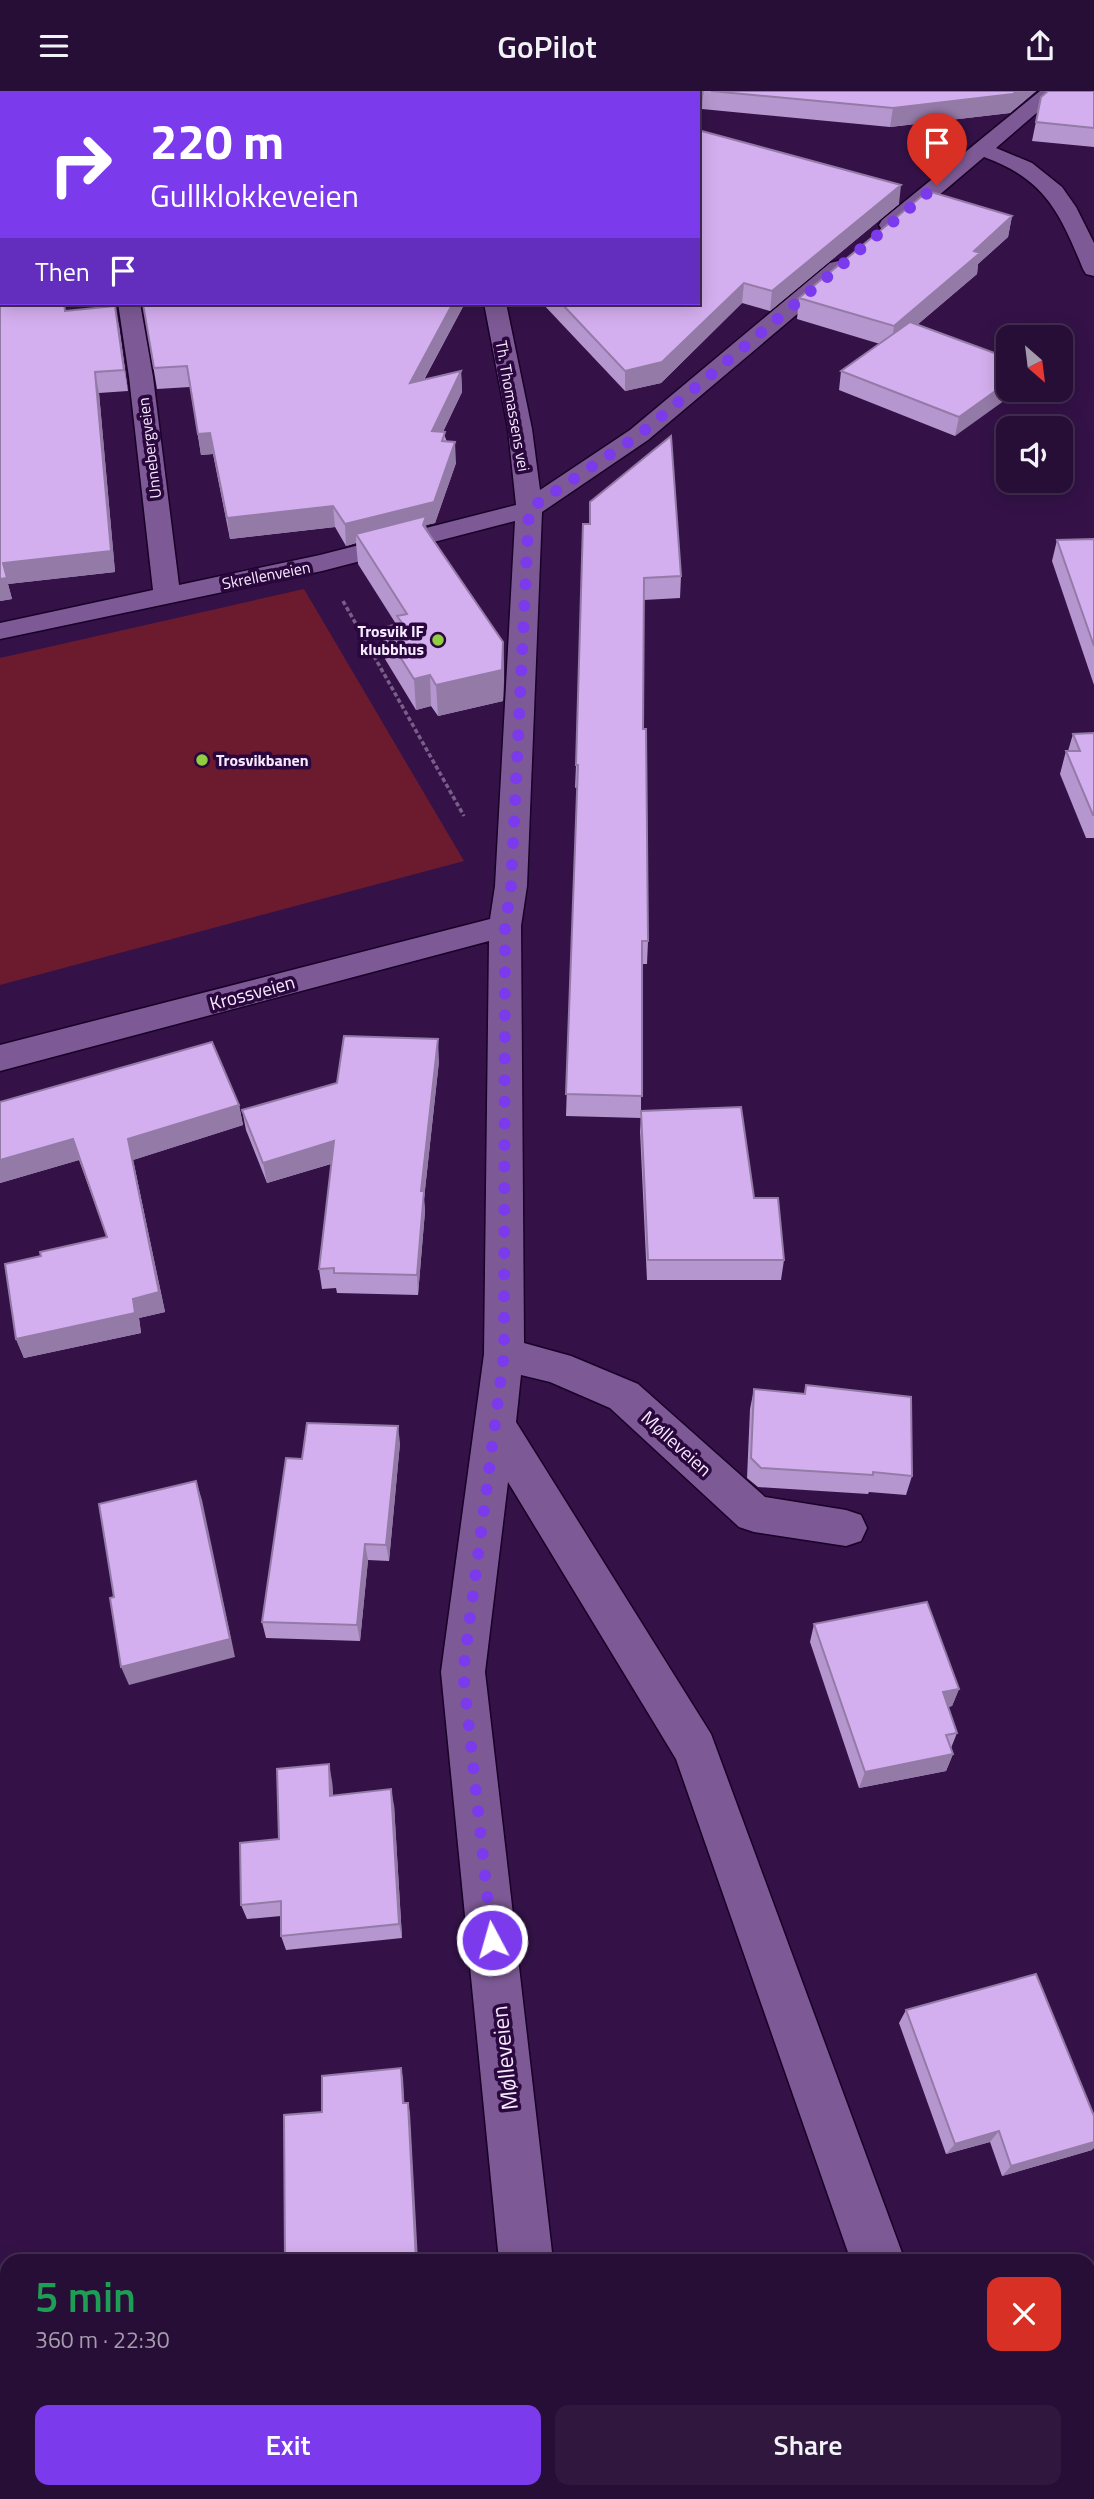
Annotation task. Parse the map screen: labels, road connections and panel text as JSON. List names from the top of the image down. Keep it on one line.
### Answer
{"streets":{"street":["Th. Thomassens vei","Unnebergveien","Skrellenveien","Krossveien","Mølleveien"]},"crossings":[["Th. Thomassens vei","Skrellenveien"],["Th. Thomassens vei","Mølleveien"],["Unnebergveien","Skrellenveien"],["Skrellenveien","Mølleveien"],["Krossveien","Mølleveien"]],"places":["Trosvik IF klubbhus","Trosvikbanen"],"north":"bottom right","page":{"header":"GoPilot","turn":["220 m","Gullklokkeveien"],"then":"Then","heading":["5 min","360 m · 22:30"],"buttons":["Exit","Share"]}}
